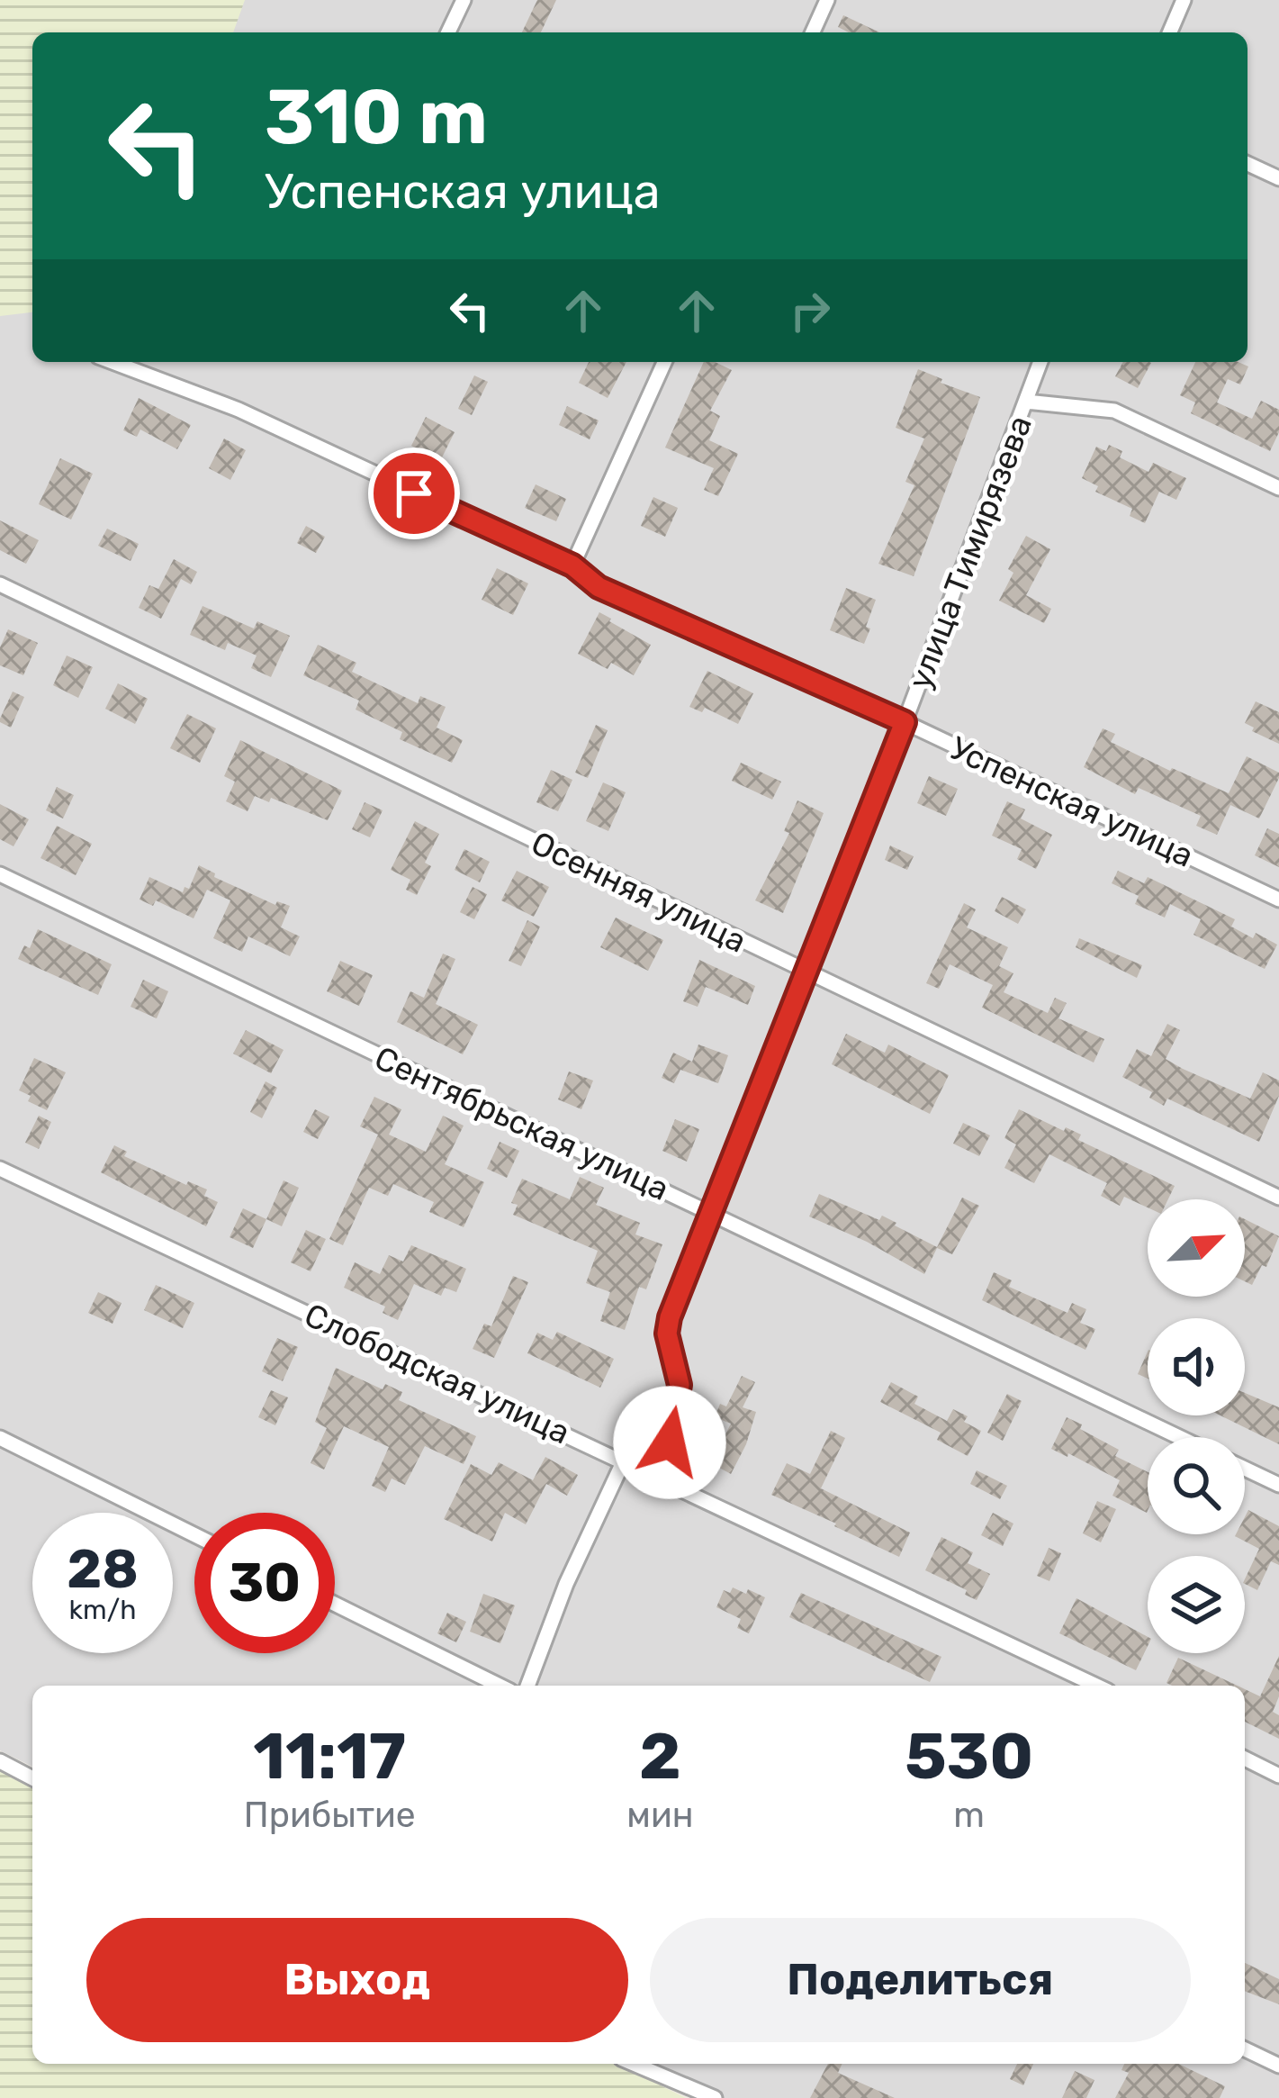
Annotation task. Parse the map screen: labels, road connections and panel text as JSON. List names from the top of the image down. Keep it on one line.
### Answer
{"streets":{"street":["улица Тимирязева","Успенская улица","Осенняя улица","Сентябрьская улица","Слободская улица"]},"crossings":[["улица Тимирязева","Успенская улица"],["улица Тимирязева","Осенняя улица"],["улица Тимирязева","Сентябрьская улица"],["улица Тимирязева","Слободская улица"]],"north":"top right","page":{"turn":["310 m","Успенская улица"],"speed":"28 km/h","limit":"30","eta":["11:17","Прибытие","2","мин","530","m"],"buttons":["Выход","Поделиться"]}}
